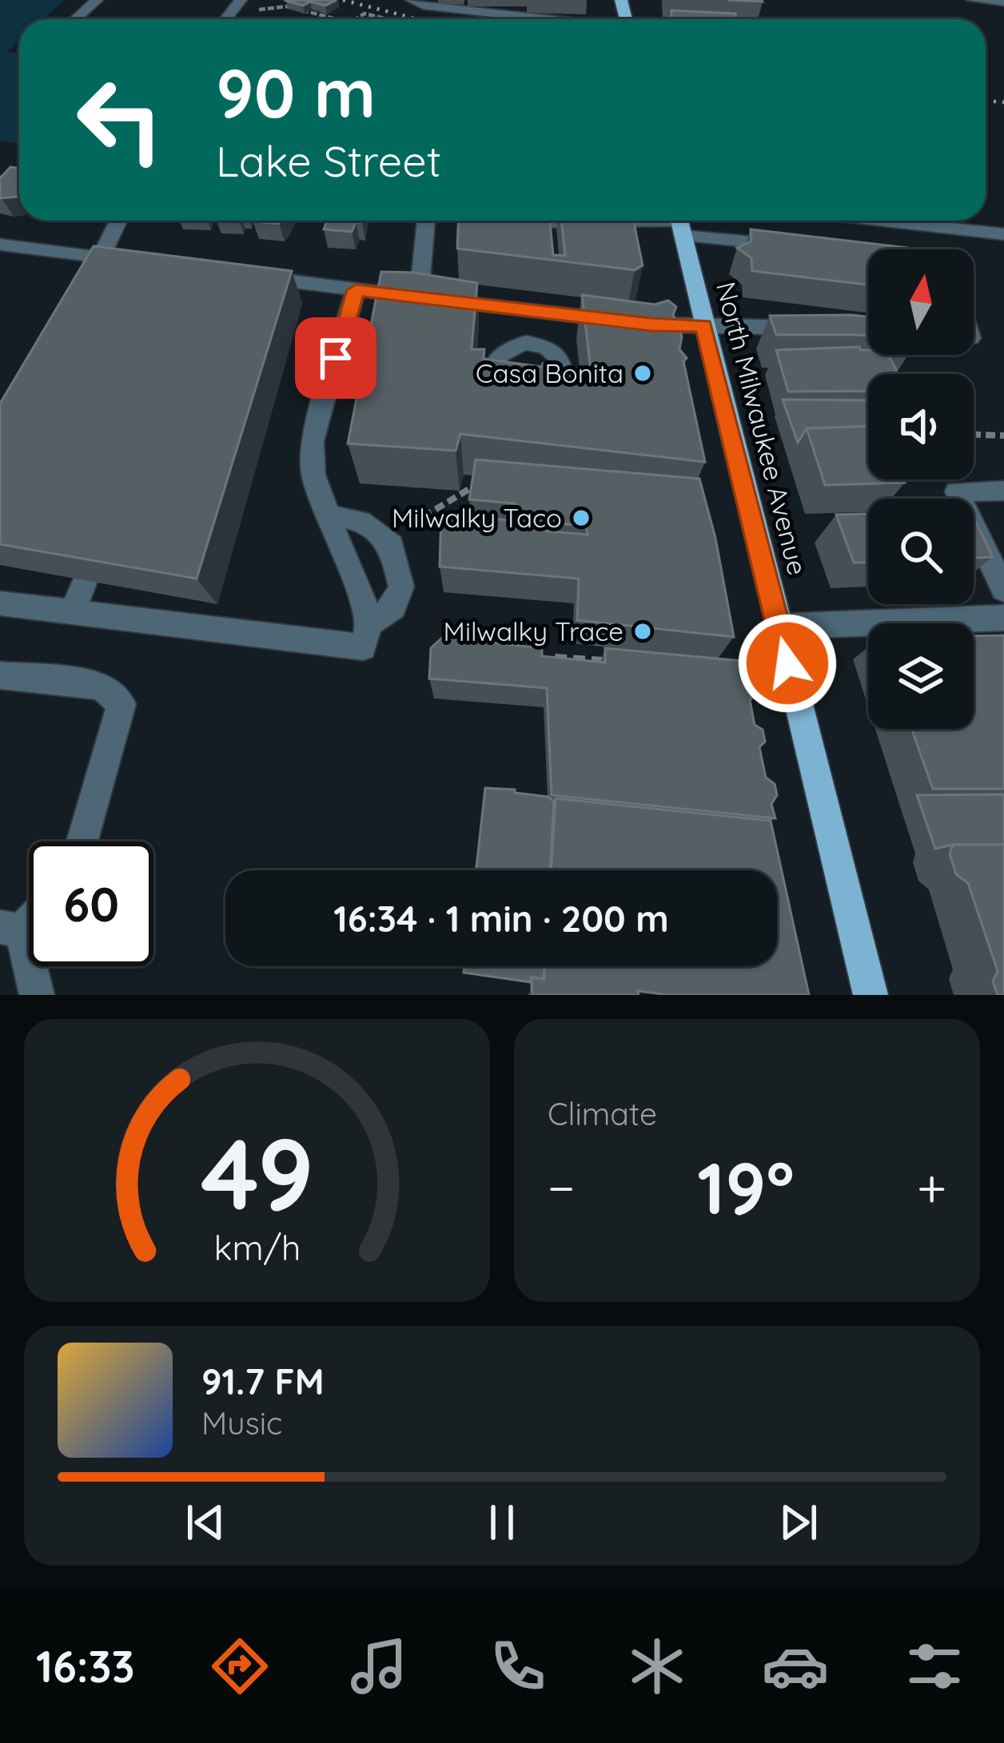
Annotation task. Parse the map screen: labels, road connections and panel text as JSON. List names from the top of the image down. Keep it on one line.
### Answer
{"streets":{"main road":["North Milwaukee Avenue"]},"places":["Casa Bonita","Milwalky Taco","Milwalky Trace"],"north":"top","page":{"turn":["90 m","Lake Street"],"limit":"60","trip":"16:34 · 1 min · 200 m","tile":"Climate","heat":["−","19°","+"],"song":["91.7 FM","Music"],"tabs":"16:33","gauge":["49","km/h"]}}
